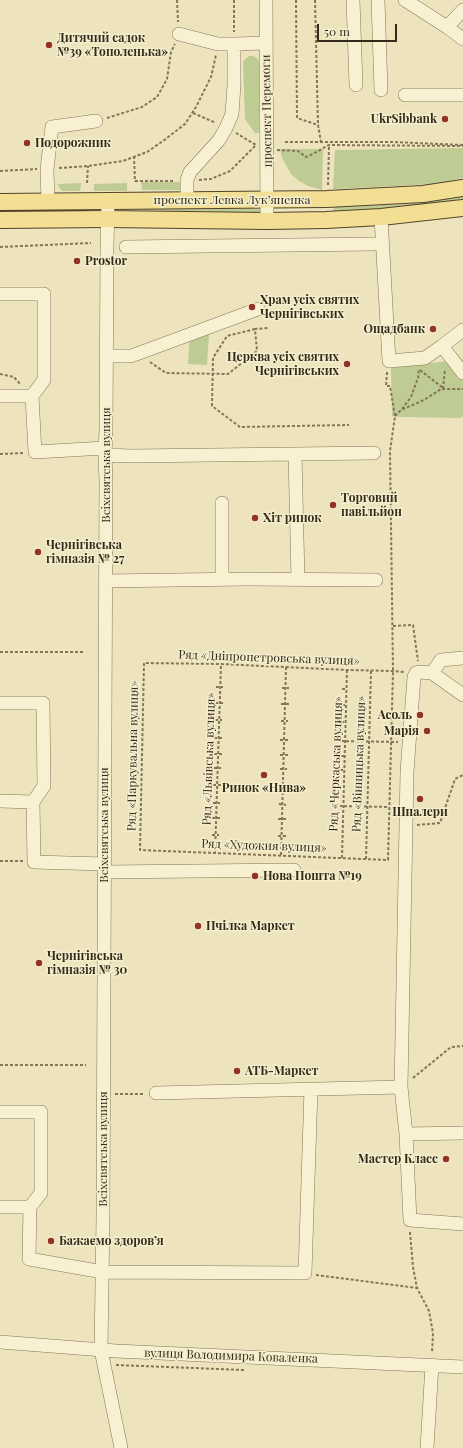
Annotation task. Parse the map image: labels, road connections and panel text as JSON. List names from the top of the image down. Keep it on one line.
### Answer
{"streets":{"main road":["проспект Левка Лукʼяненка"],"street":["проспект Перемоги","Всіхсвятська вулиця","вулиця Володимира Коваленка"],"path":["Ряд «Дніпропетровська вулиця»","Ряд «Паркувальна вулиця»","Ряд «Львівська вулиця»","Ряд «Черкаська вулиця»","Ряд «Вінницька вулиця»","Ряд «Художня вулиця»"]},"crossings":[["проспект Перемоги","проспект Левка Лукʼяненка"],["проспект Левка Лукʼяненка","Всіхсвятська вулиця"],["Всіхсвятська вулиця","вулиця Володимира Коваленка"],["Ряд «Дніпропетровська вулиця»","Ряд «Паркувальна вулиця»"],["Ряд «Дніпропетровська вулиця»","Ряд «Львівська вулиця»"],["Ряд «Дніпропетровська вулиця»","Ряд «Черкаська вулиця»"],["Ряд «Дніпропетровська вулиця»","Ряд «Вінницька вулиця»"],["Ряд «Паркувальна вулиця»","Ряд «Художня вулиця»"],["Ряд «Львівська вулиця»","Ряд «Художня вулиця»"],["Ряд «Черкаська вулиця»","Ряд «Художня вулиця»"],["Ряд «Вінницька вулиця»","Ряд «Художня вулиця»"]],"places":["Дитячий садок №39 «Тополенька»","UkrSibbank","Подорожник","Prostor","Храм усіх святих Чернігівських","Ощадбанк","Церква усіх святих Чернігівських","Торговий павільйон","Хіт ринок","Чернігівська гімназія № 27","Асоль","Марія","Ринок «Нива»","Шпалери","Нова Пошта №19","Пчілка Маркет","Чернігівська гімназія № 30","АТБ-Маркет","Мастер Класс","Бажаємо здоровʼя"],"scale_bar":"50 m"}
